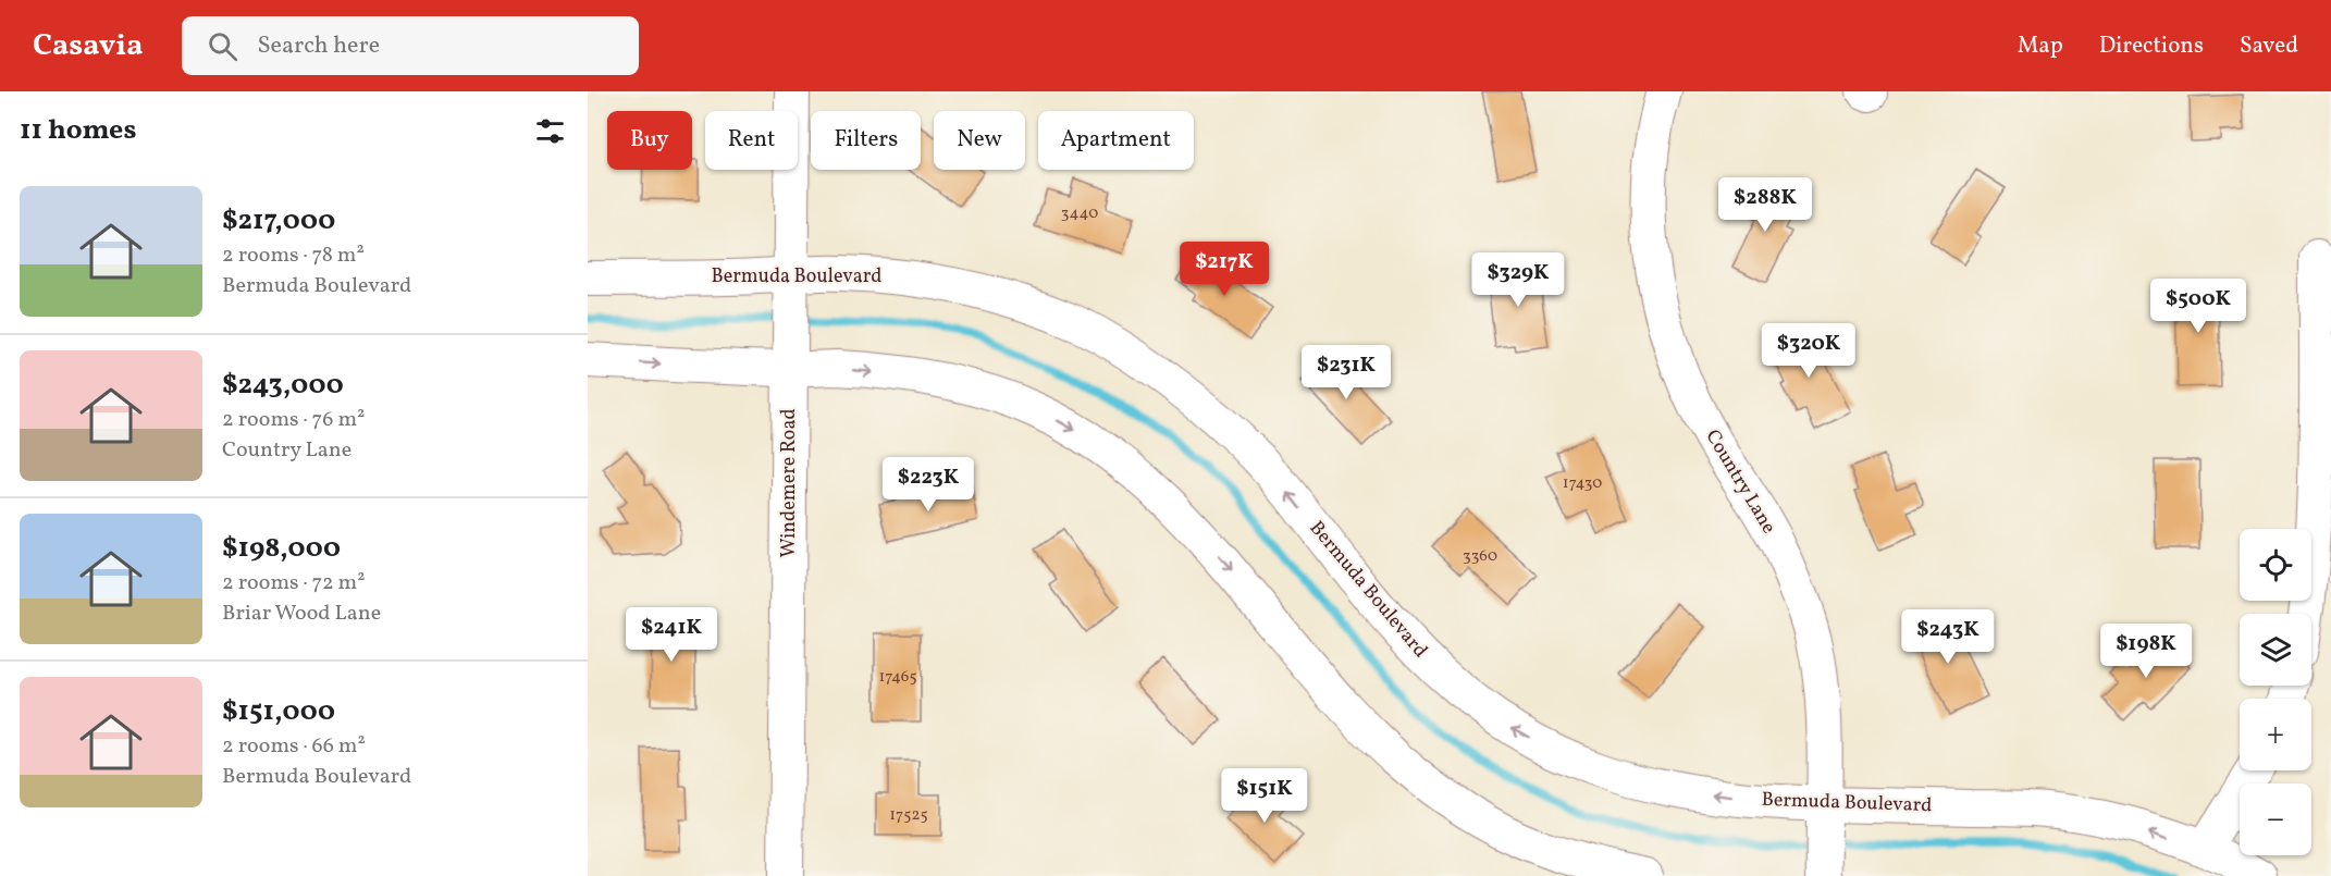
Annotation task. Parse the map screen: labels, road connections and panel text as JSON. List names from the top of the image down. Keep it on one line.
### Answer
{"streets":{"street":["Bermuda Boulevard","Country Lane","Windemere Road"]},"crossings":[["Bermuda Boulevard","Country Lane"],["Bermuda Boulevard","Windemere Road"]],"house_numbers":["3440","17430","3360","17465","17525"],"page":{"header":"Casavia","search":"Search here","nav":["Map","Directions","Saved"],"heading":"11 homes","chip":["Buy","Rent","Filters","New","Apartment"],"list":[{"name":"$217,000","note":"2 rooms · 78 m² · Bermuda Boulevard"},{"name":"$243,000","note":"2 rooms · 76 m² · Country Lane"},{"name":"$198,000","note":"2 rooms · 72 m² · Briar Wood Lane"},{"name":"$151,000","note":"2 rooms · 66 m² · Bermuda Boulevard"}],"price":["$288K","$217K","$329K","$500K","$320K","$231K","$223K","$241K","$243K","$198K","$151K"],"map_buttons":["+","−"]}}
